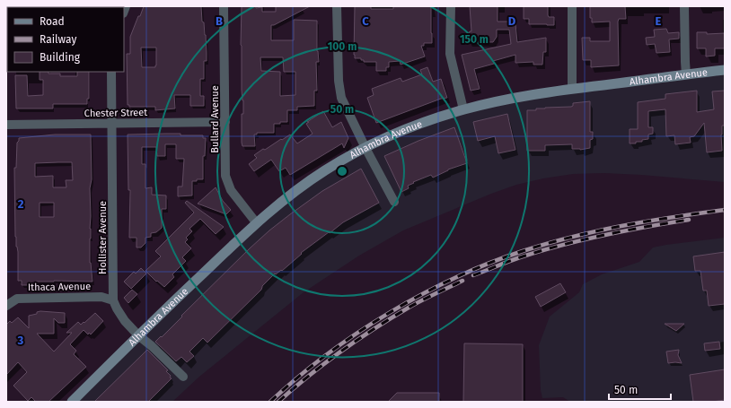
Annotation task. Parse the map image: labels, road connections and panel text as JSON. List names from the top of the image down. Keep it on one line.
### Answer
{"streets":{"main road":["Alhambra Avenue"],"street":["Chester Street","Bullard Avenue","Hollister Avenue","Ithaca Avenue"]},"crossings":[["Alhambra Avenue","Bullard Avenue"],["Alhambra Avenue","Hollister Avenue"],["Chester Street","Bullard Avenue"],["Chester Street","Hollister Avenue"],["Hollister Avenue","Ithaca Avenue"]],"legend":["Road","Railway","Building"],"scale_bar":"50 m","grid":{"columns":["B","C","D","E"],"rows":["2","3"]},"rings":["150 m","100 m","50 m"]}
